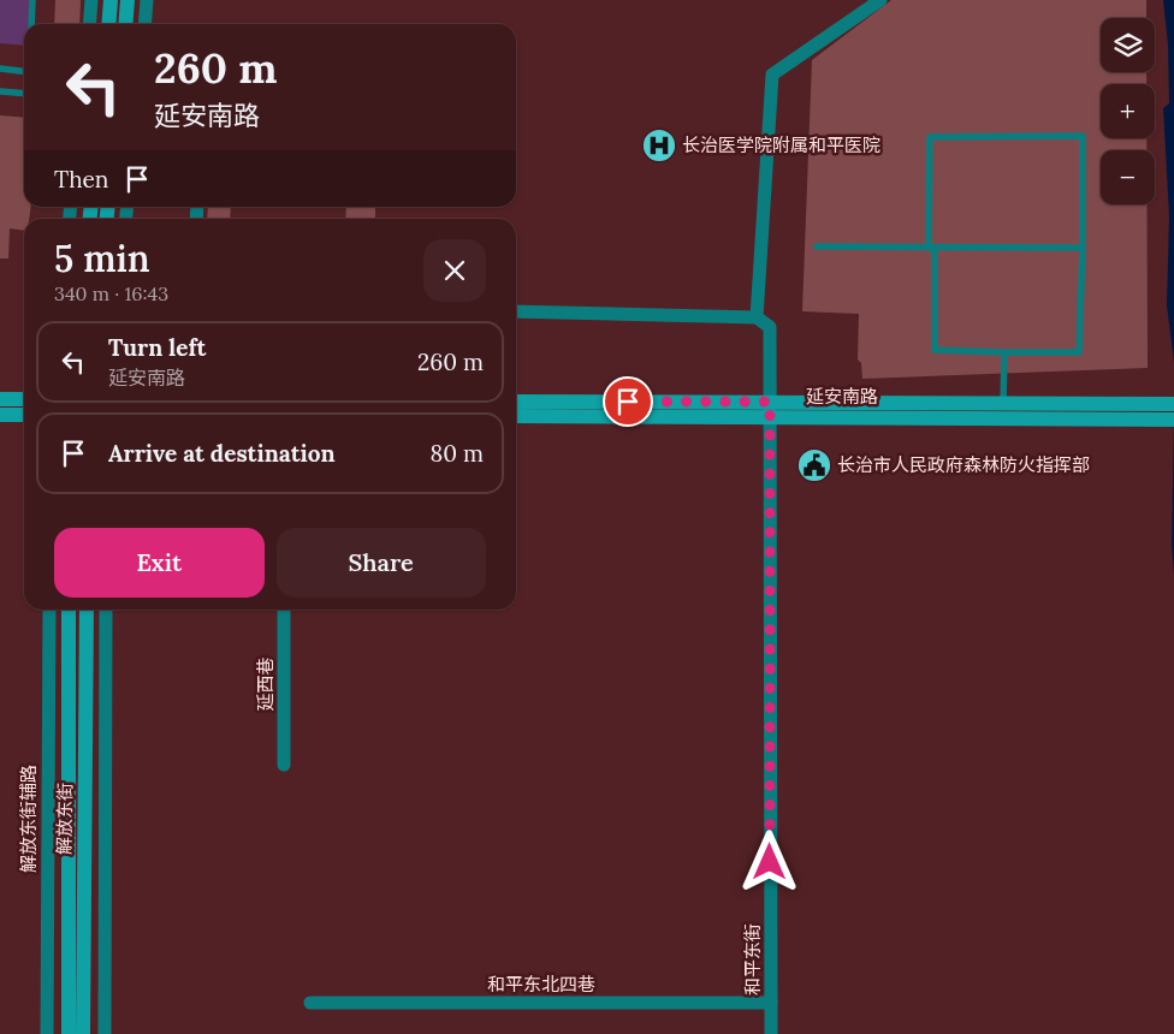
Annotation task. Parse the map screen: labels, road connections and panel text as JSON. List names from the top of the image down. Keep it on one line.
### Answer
{"streets":{"main road":["延安南路","解放东街"],"street":["延西巷","解放东街辅路","和平东街","和平东北四巷"]},"crossings":[["延安南路","和平东街"],["和平东街","和平东北四巷"]],"places":{"hospital":["长治医学院附属和平医院"],"public building":["长治市人民政府森林防火指挥部"]},"page":{"map_buttons":["+","−"],"turn":["260 m","延安南路"],"then":"Then","heading":["5 min","340 m · 16:43"],"list":[{"name":"Turn left","note":"延安南路","value":"260 m"},{"name":"Arrive at destination","value":"80 m"}],"buttons":["Exit","Share"]}}
